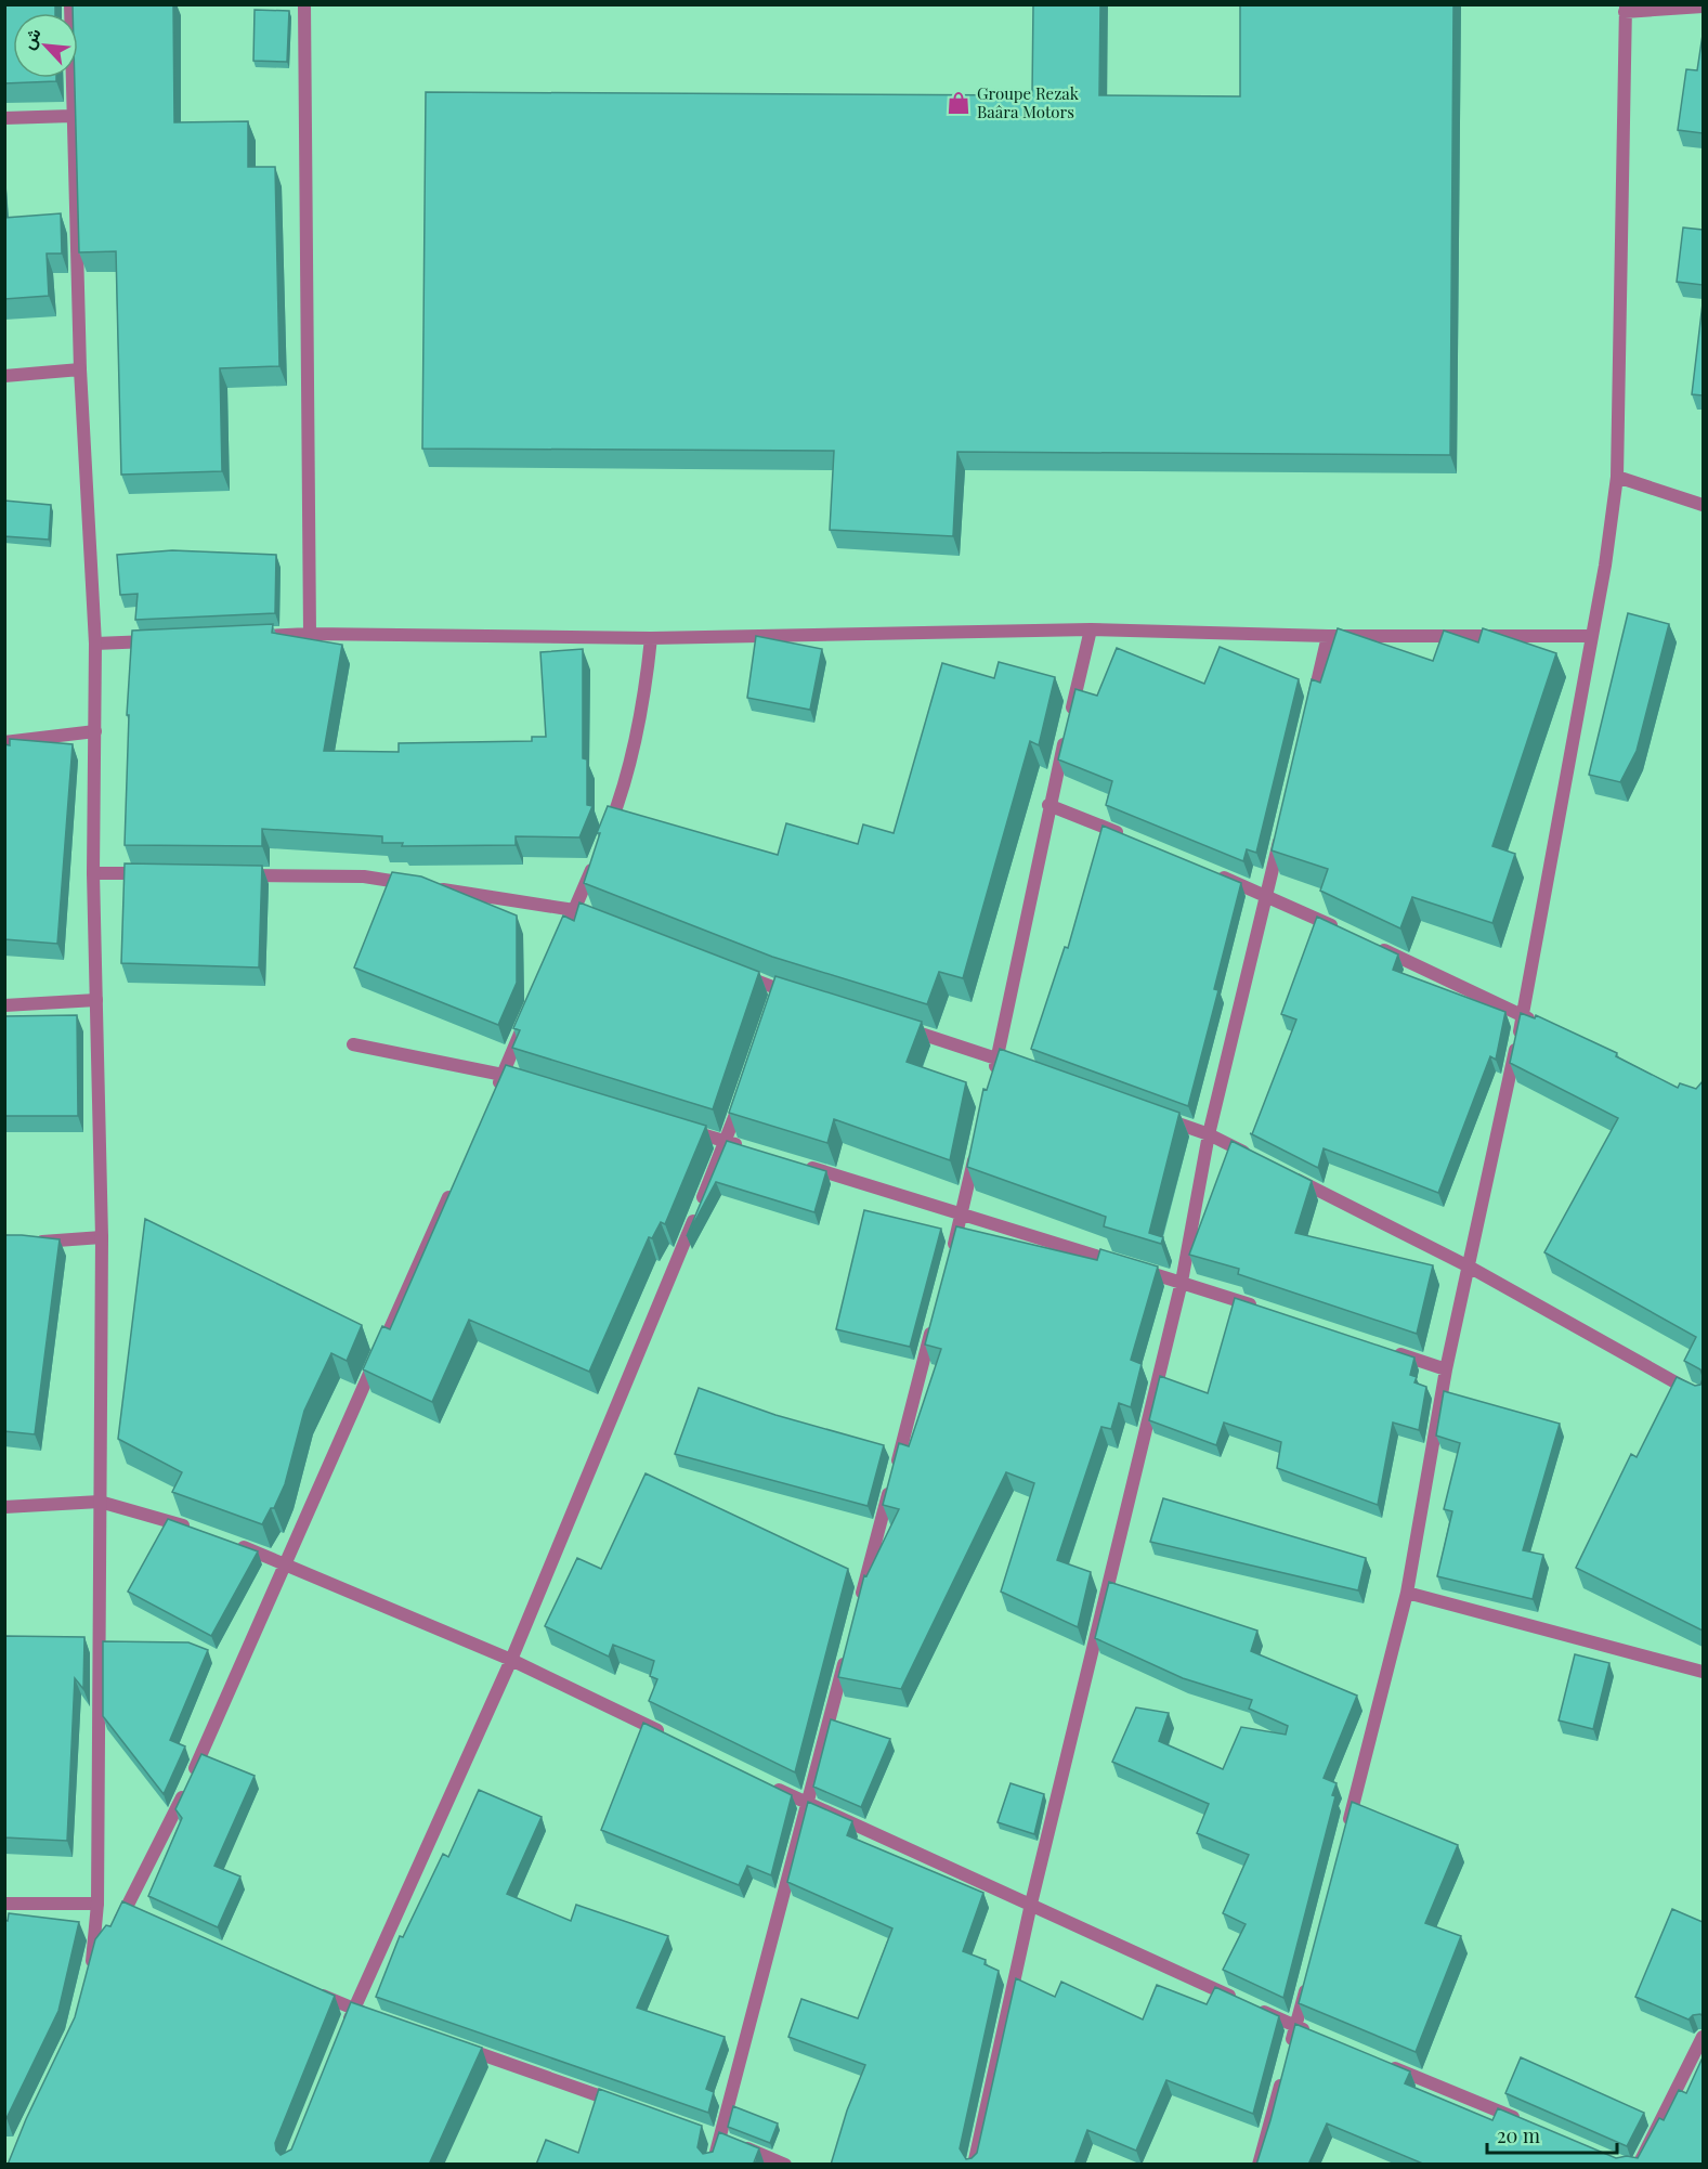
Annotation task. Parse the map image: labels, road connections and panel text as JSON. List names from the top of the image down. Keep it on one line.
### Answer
{"places":{"shop":["Groupe Rezak Baâra Motors"]},"scale_bar":"20 m","north":"top left"}
